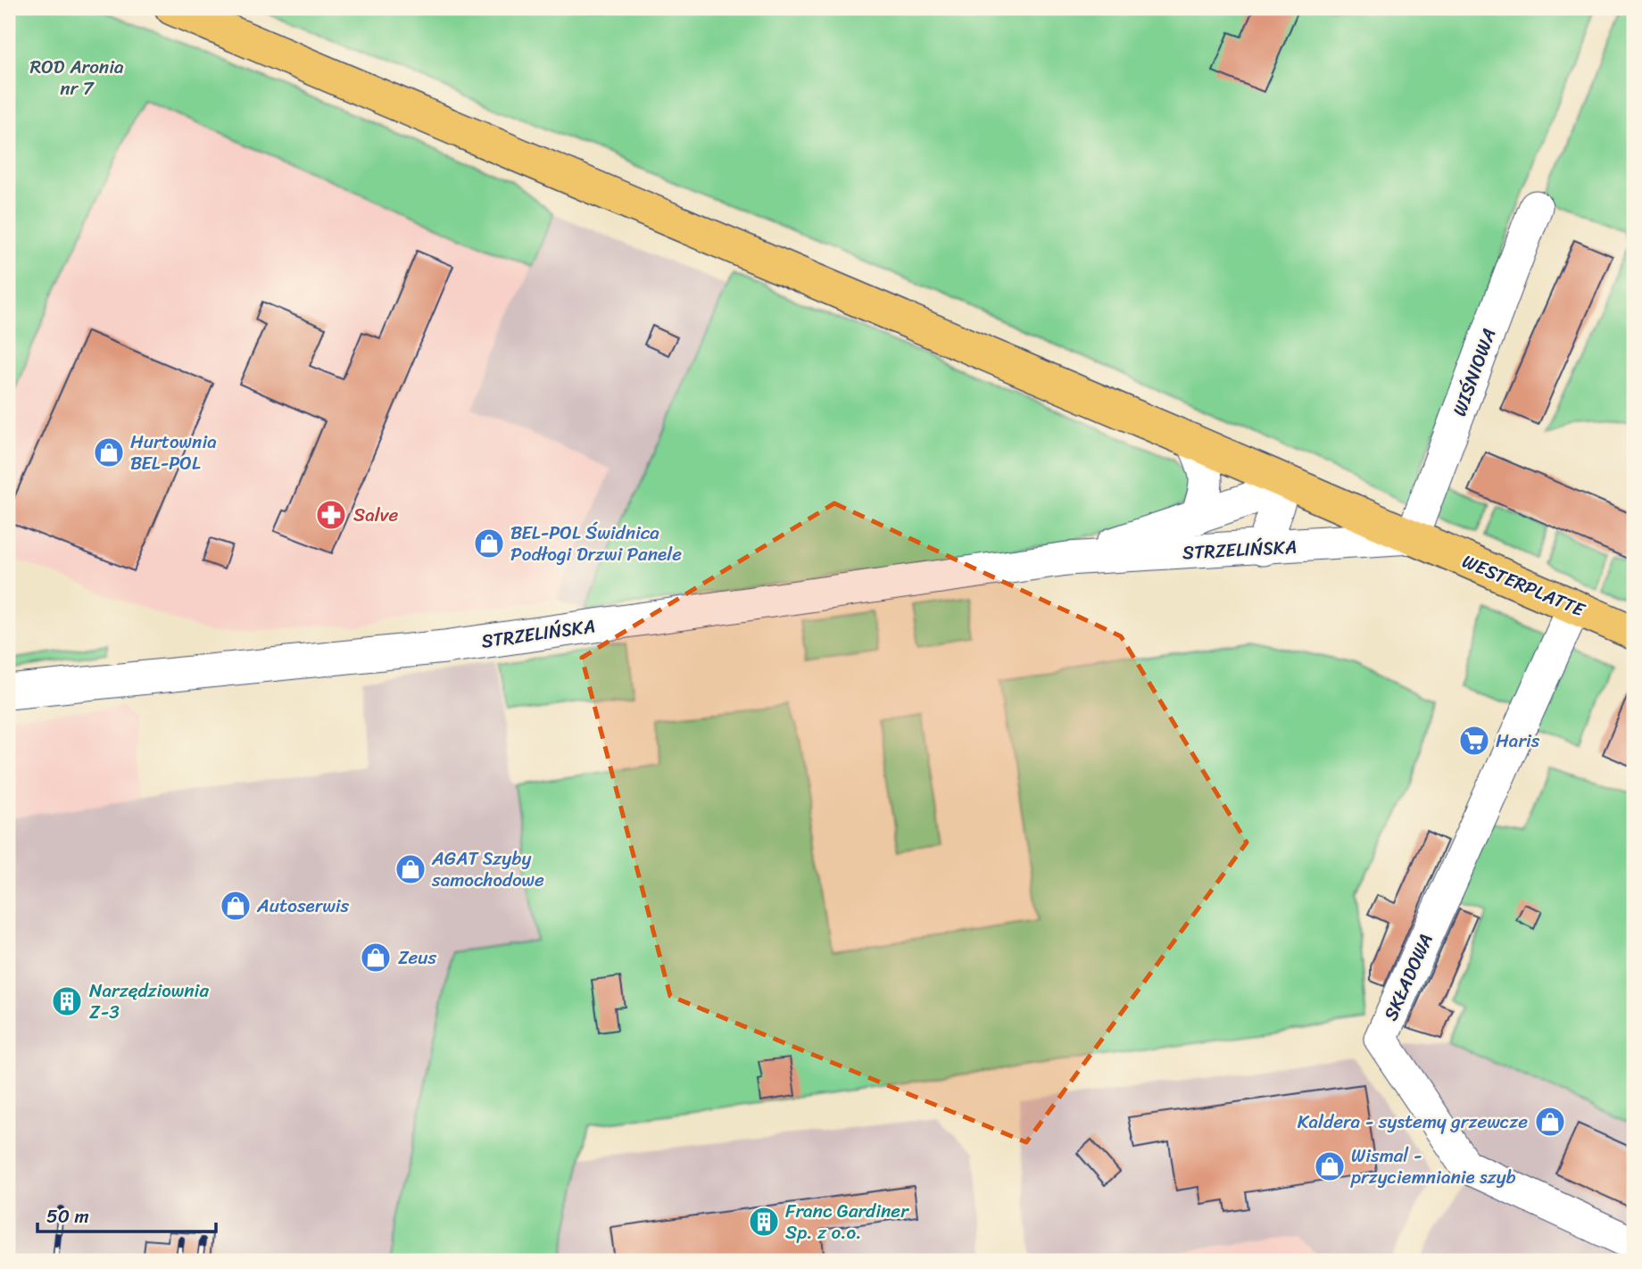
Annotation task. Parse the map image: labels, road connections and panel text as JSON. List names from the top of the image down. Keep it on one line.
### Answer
{"streets":{"main road":["WESTERPLATTE"],"street":["WIŚNIOWA","STRZELIŃSKA","SKŁADOWA"]},"crossings":[["WIŚNIOWA","STRZELIŃSKA"],["WIŚNIOWA","WESTERPLATTE"],["STRZELIŃSKA","WESTERPLATTE"],["WESTERPLATTE","SKŁADOWA"]],"parks":["ROD Aronia nr 7"],"places":{"shop":["Hurtownia BEL-POL","BEL-POL Świdnica Podłogi Drzwi Panele","AGAT Szyby samochodowe","Autoserwis","Zeus","Kaldera - systemy grzewcze","Wismal - przyciemnianie szyb"],"pharmacy":["Salve"],"supermarket":["Haris"],"building":["Narzędziownia Z-3","Franc Gardiner Sp. z o.o."]},"scale_bar":"50 m"}
